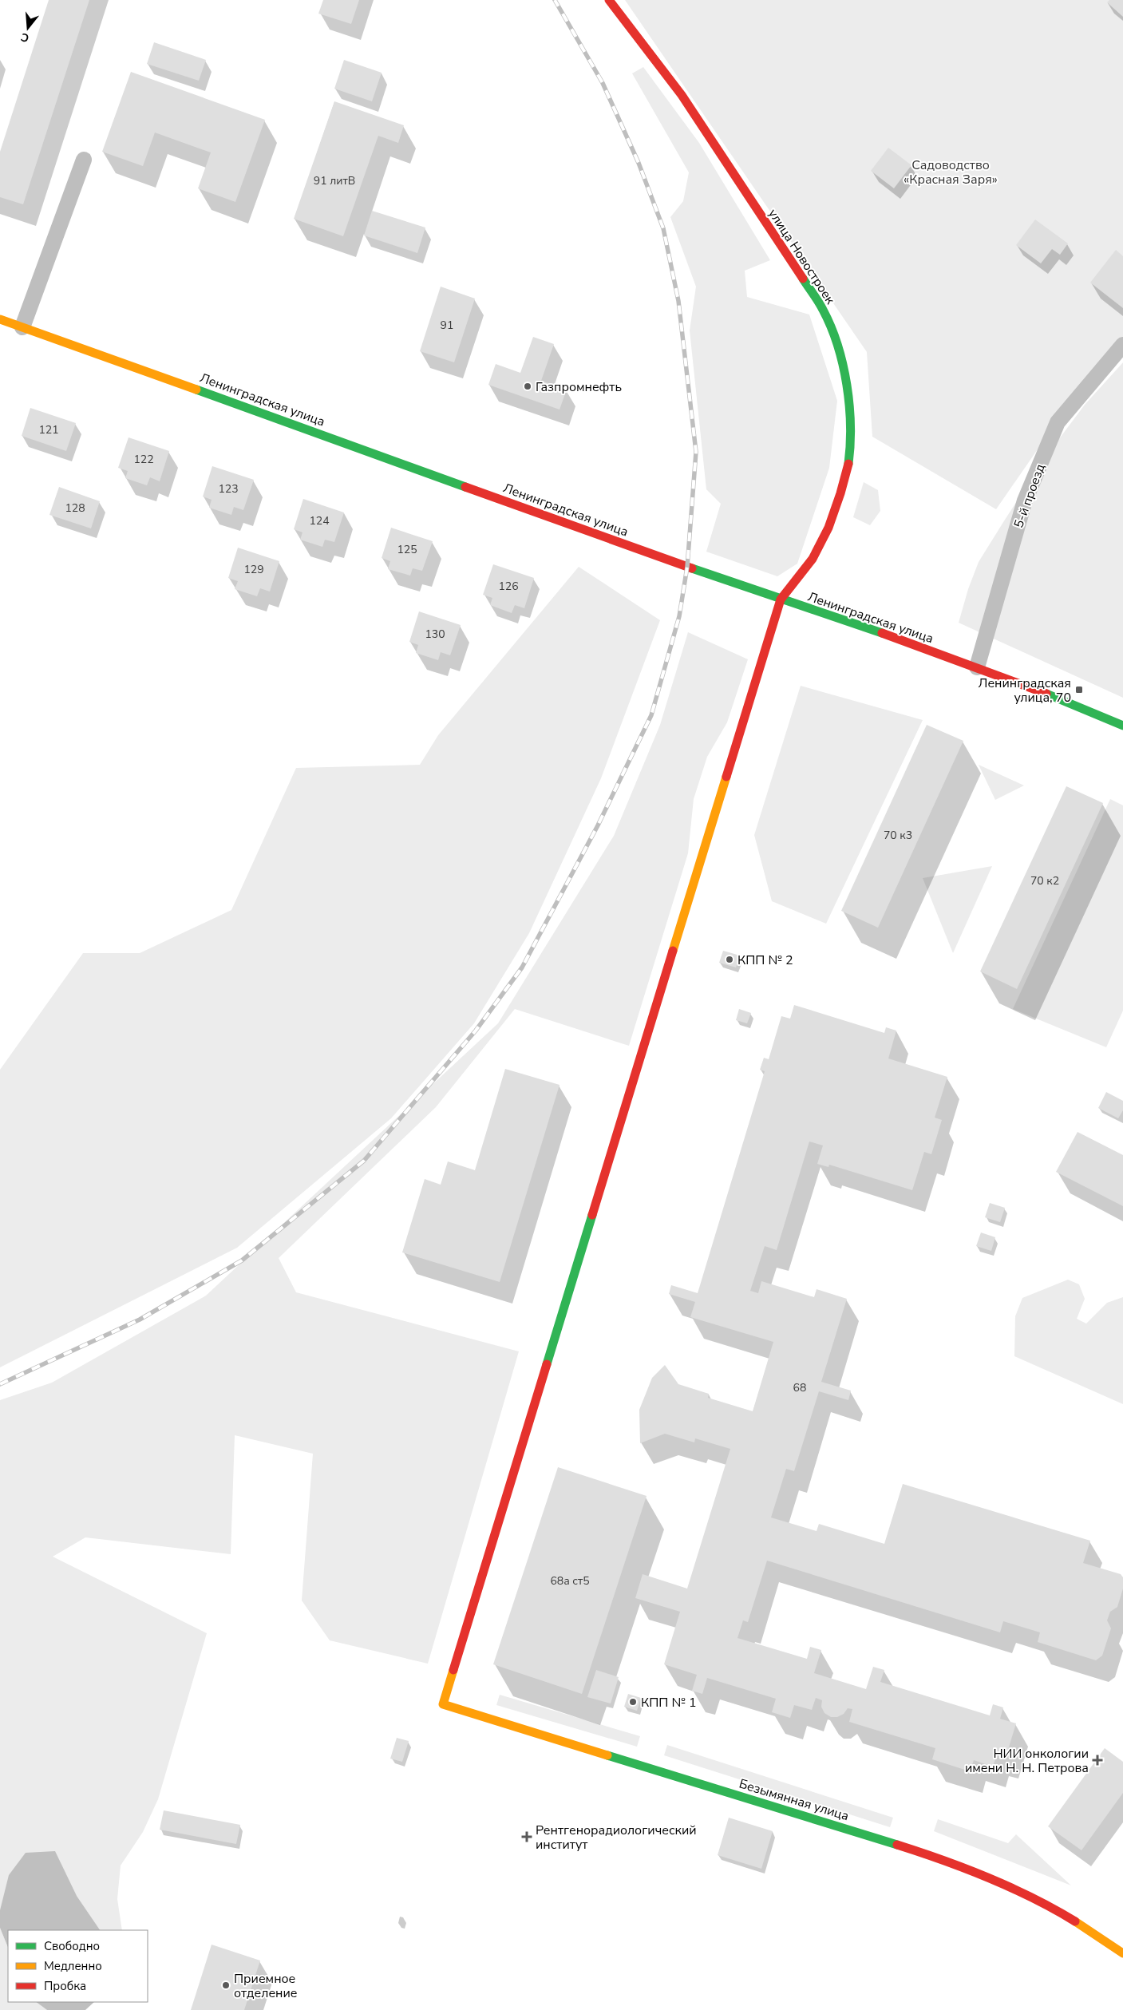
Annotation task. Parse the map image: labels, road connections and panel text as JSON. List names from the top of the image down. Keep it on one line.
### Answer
{"streets":{"street":["улица Новостроек","Ленинградская улица","5-й проезд","Безымянная улица"]},"crossings":[["улица Новостроек","Ленинградская улица"],["улица Новостроек","Безымянная улица"],["Ленинградская улица","5-й проезд"],["Ленинградская улица","Безымянная улица"]],"parks":["Садоводство «Красная Заря»"],"places":{"other":["Газпромнефть","КПП № 2","КПП № 1","Приемное отделение"],"transit":["Ленинградская улица, 70"],"health":["НИИ онкологии имени Н. Н. Петрова","Рентгенорадиологический институт"]},"house_numbers":["91 литВ","91","121","122","123","128","124","125","129","126","130","70 к3","70 к2","68","68а ст5"],"legend":["Свободно","Медленно","Пробка"],"north":"bottom"}
